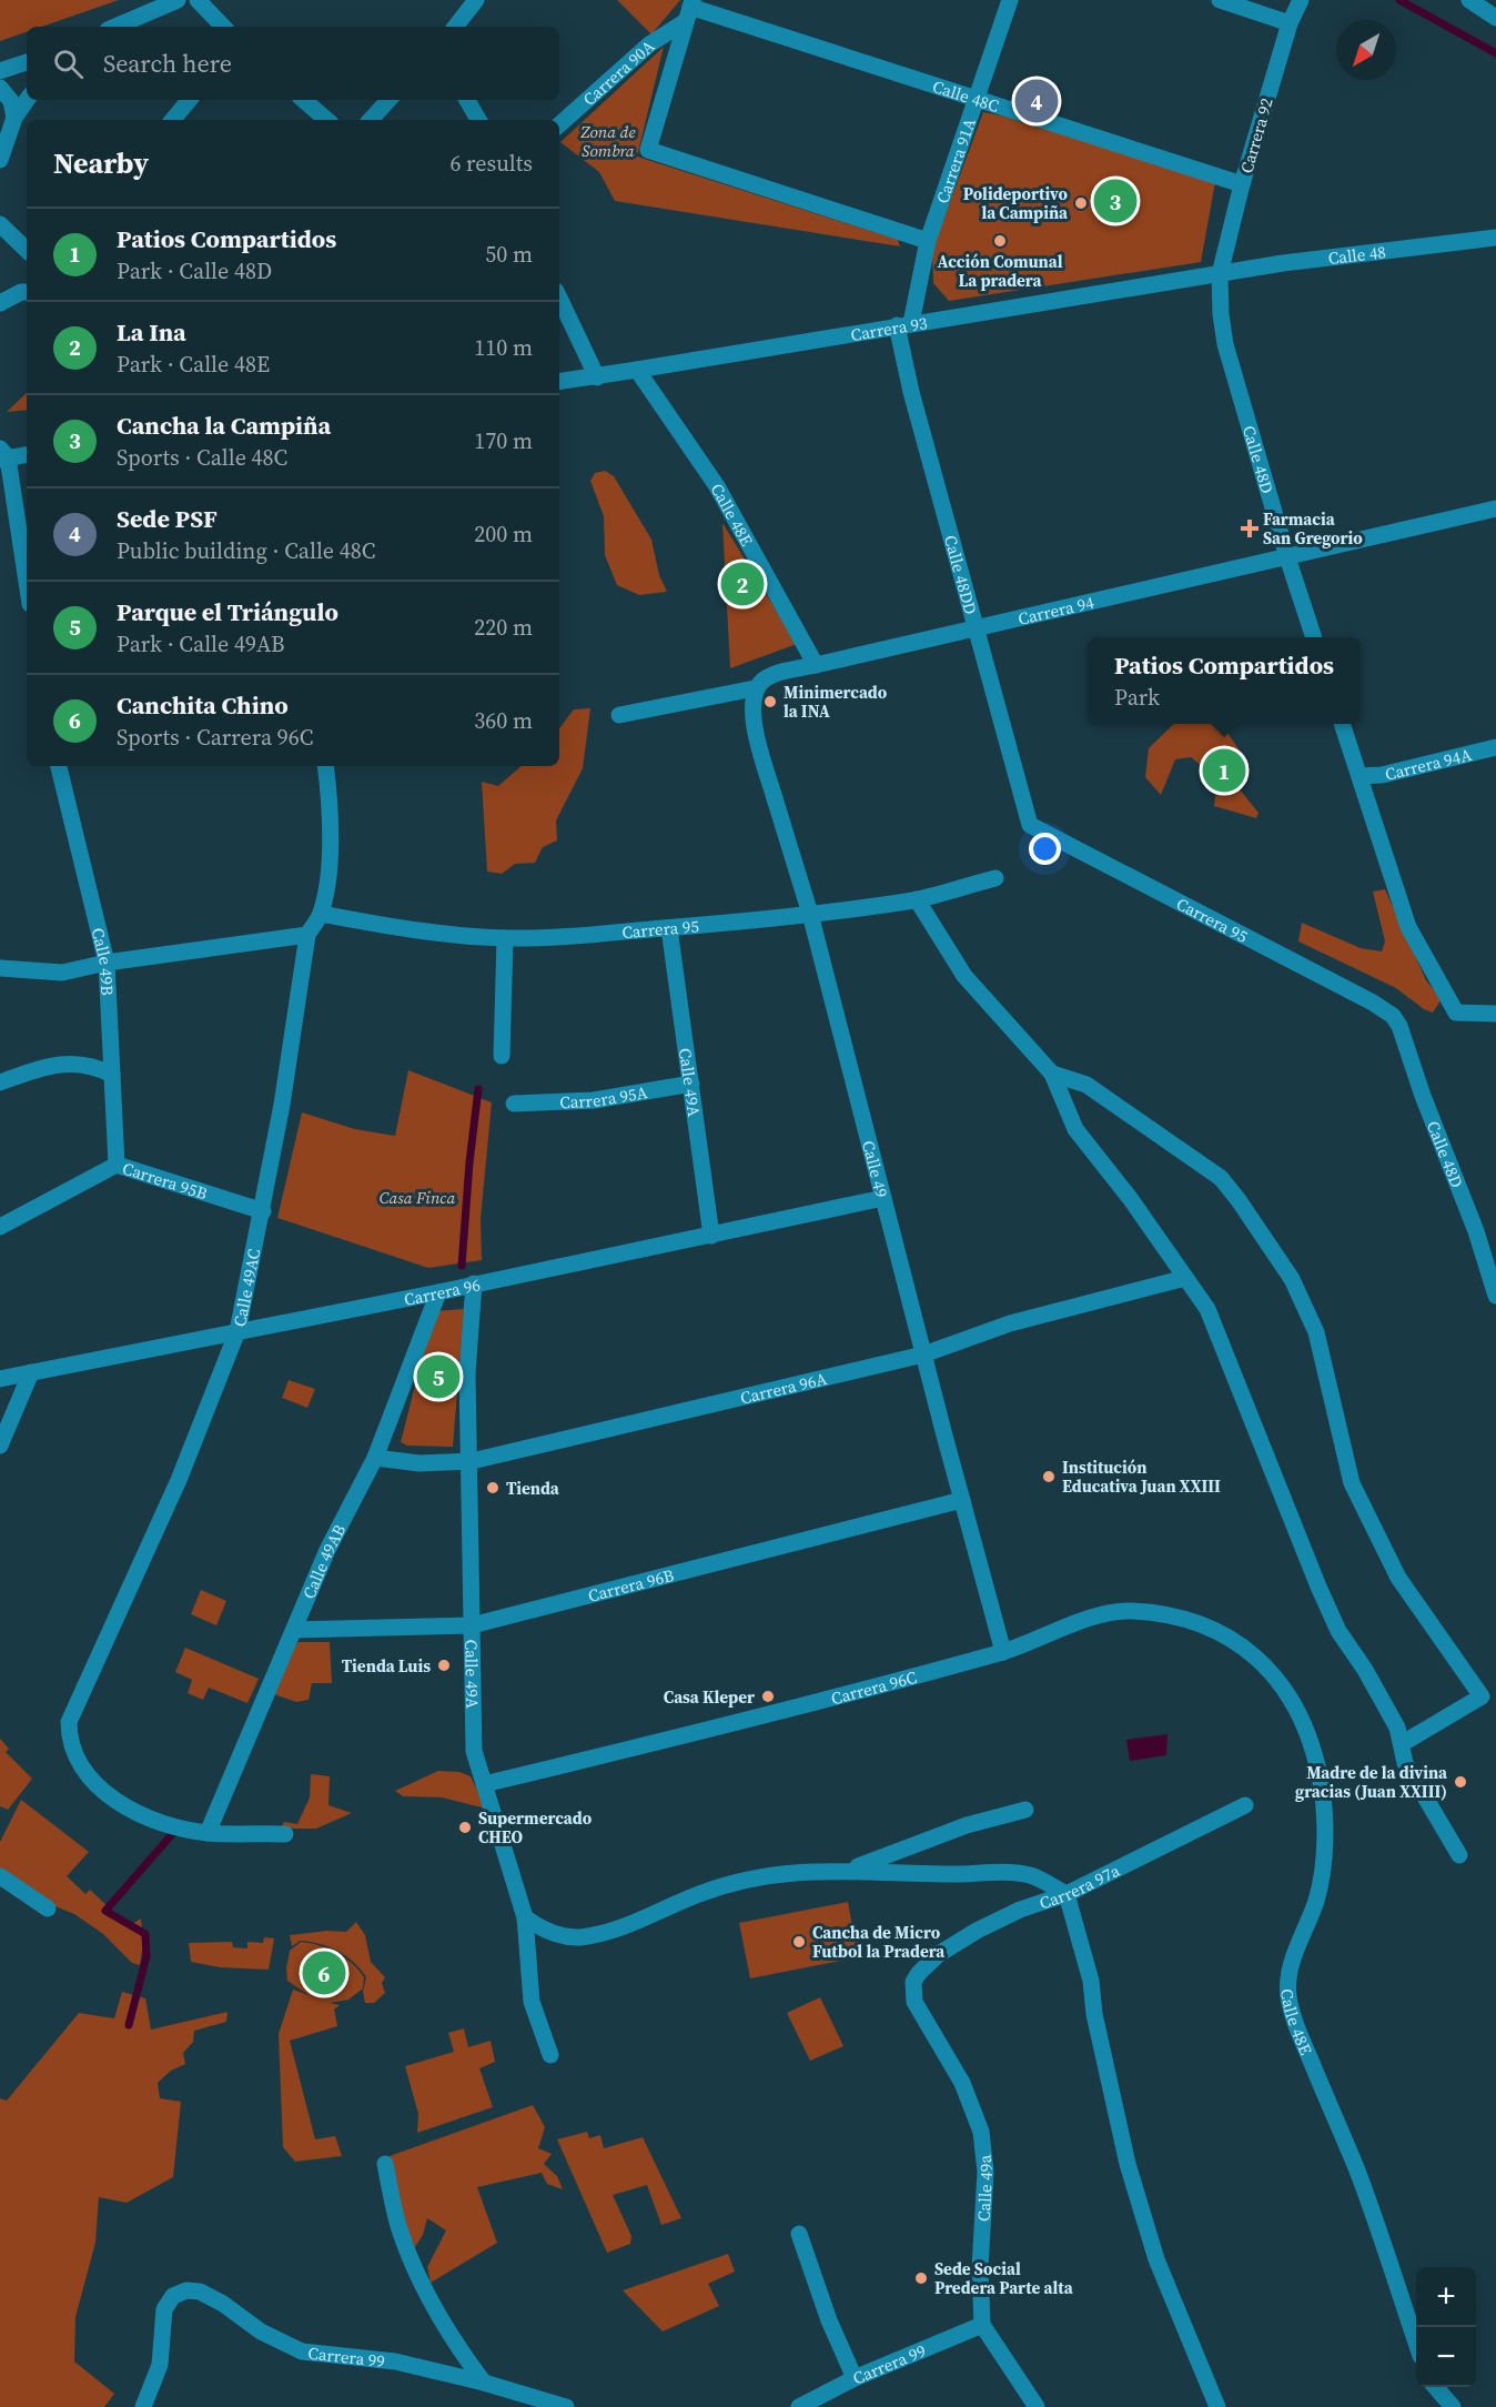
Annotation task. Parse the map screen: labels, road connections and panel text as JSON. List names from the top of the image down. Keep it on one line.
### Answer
{"streets":{"street":["Carrera 90A","Calle 48C","Carrera 92","Carrera 91A","Calle 48","Carrera 93","Calle 48D","Calle 48E","Calle 48DD","Carrera 94","Carrera 94A","Carrera 95","Calle 49B","Calle 49A","Carrera 95A","Calle 49","Carrera 95B","Calle 49AC","Carrera 96","Carrera 96A","Calle 49AB","Carrera 96B","Carrera 96C","Carrera 97a","Calle 49a","Carrera 99"]},"crossings":[["Carrera 90A","Calle 48C"],["Carrera 90A","Carrera 91A"],["Calle 48C","Carrera 92"],["Calle 48C","Carrera 91A"],["Carrera 92","Calle 48"],["Carrera 92","Carrera 93"],["Carrera 92","Calle 48D"],["Carrera 91A","Carrera 93"],["Carrera 91A","Calle 48DD"],["Calle 48","Carrera 93"],["Calle 48","Calle 48D"],["Carrera 93","Calle 48D"],["Carrera 93","Calle 48E"],["Carrera 93","Calle 48DD"],["Calle 48D","Carrera 94"],["Calle 48D","Carrera 95"],["Calle 48E","Carrera 94"],["Calle 48E","Carrera 96C"],["Calle 48DD","Carrera 94"],["Calle 48DD","Carrera 95"],["Carrera 94","Calle 49"],["Carrera 95","Calle 49A"],["Carrera 95","Calle 49"],["Carrera 95","Calle 49AC"],["Calle 49B","Carrera 95B"],["Calle 49A","Carrera 95A"],["Calle 49A","Carrera 96"],["Calle 49A","Carrera 96A"],["Calle 49A","Carrera 96B"],["Calle 49A","Carrera 96C"],["Calle 49","Carrera 96"],["Calle 49","Carrera 96A"],["Calle 49","Carrera 96B"],["Calle 49","Carrera 96C"],["Carrera 95B","Calle 49AC"],["Calle 49AC","Carrera 96"],["Calle 49AC","Calle 49AB"],["Carrera 96","Calle 49AB"],["Carrera 96A","Calle 49AB"],["Calle 49AB","Carrera 96B"],["Carrera 97a","Calle 49a"],["Calle 49a","Carrera 99"]],"parks":["Zona de Sombra","Casa Finca"],"places":{"other":["Polideportivo la Campiña","Acción Comunal La pradera","Minimercado la INA","Institución Educativa Juan XXIII","Tienda","Tienda Luis","Casa Kleper","Madre de la divina gracias (Juan XXIII)","Supermercado CHEO","Cancha de Micro Futbol la Pradera","Sede Social Predera Parte alta"],"health":["Farmacia San Gregorio"]},"north":"bottom left","page":{"search":"Search here","pins":["4","3","2","1","5","6"],"heading":["Nearby","6 results"],"list":[{"mark":"1","name":"Patios Compartidos","note":"Park · Calle 48D","value":"50 m"},{"mark":"2","name":"La Ina","note":"Park · Calle 48E","value":"110 m"},{"mark":"3","name":"Cancha la Campiña","note":"Sports · Calle 48C","value":"170 m"},{"mark":"4","name":"Sede PSF","note":"Public building · Calle 48C","value":"200 m"},{"mark":"5","name":"Parque el Triángulo","note":"Park · Calle 49AB","value":"220 m"},{"mark":"6","name":"Canchita Chino","note":"Sports · Carrera 96C","value":"360 m"}],"popup":["Patios Compartidos","Park"],"map_buttons":["+","−"]}}
